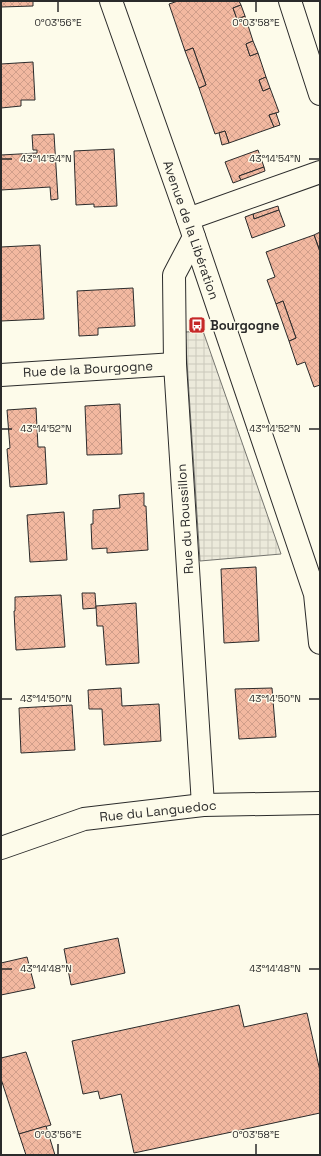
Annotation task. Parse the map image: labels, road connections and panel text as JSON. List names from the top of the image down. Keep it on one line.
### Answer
{"streets":{"street":["Avenue de la Libération","Rue de la Bourgogne","Rue du Roussillon","Rue du Languedoc"]},"crossings":[["Avenue de la Libération","Rue du Roussillon"],["Rue de la Bourgogne","Rue du Roussillon"],["Rue du Roussillon","Rue du Languedoc"]],"places":{"bus stop":["Bourgogne"]},"coordinates":["0°03'56\"E","0°03'58\"E","43°14'54\"N","43°14'52\"N","43°14'50\"N","43°14'48\"N"]}
